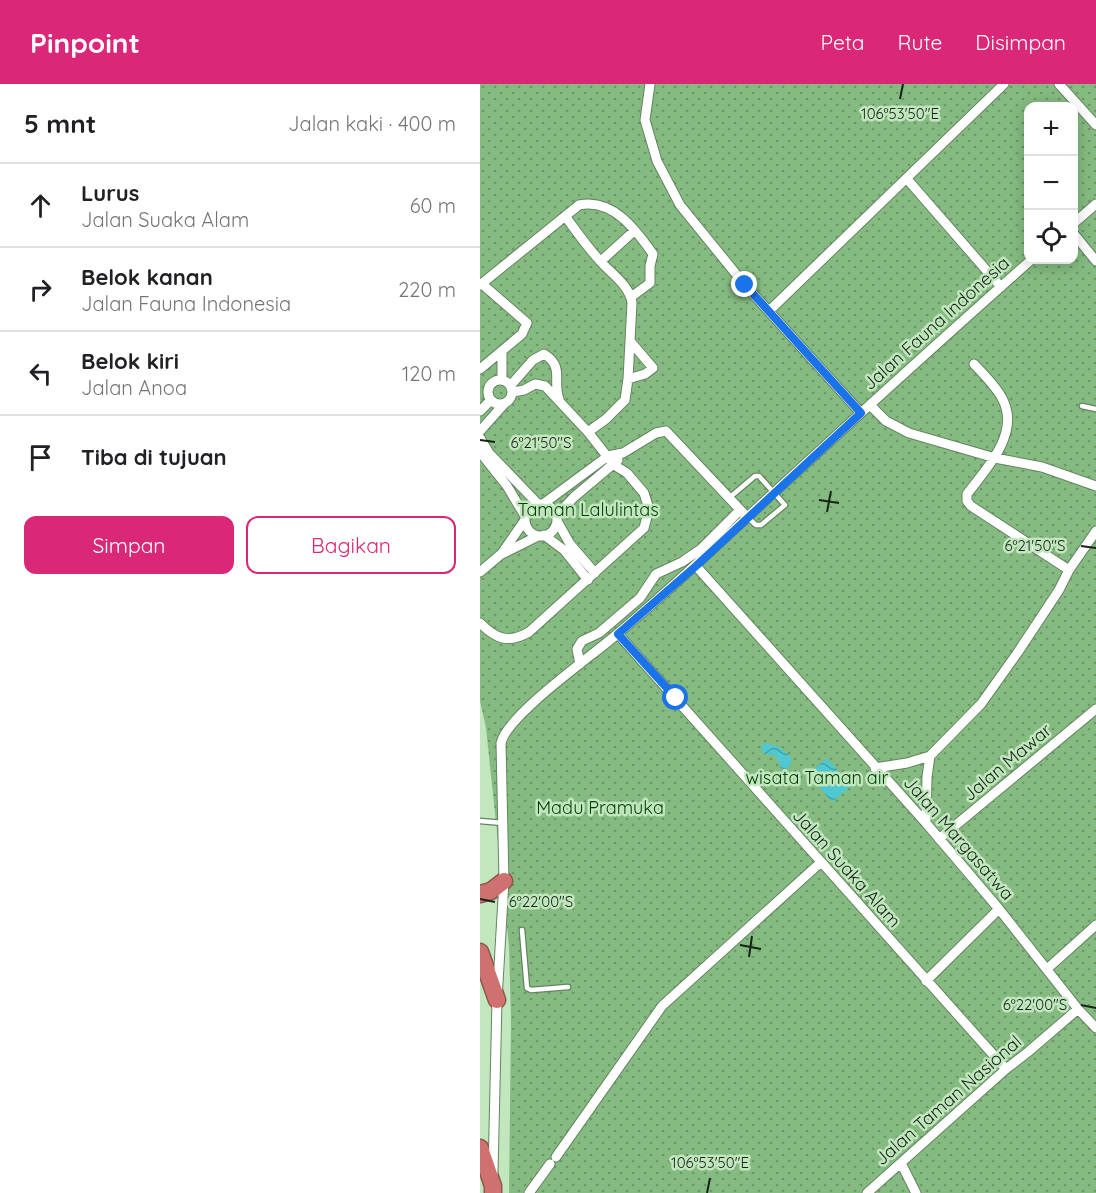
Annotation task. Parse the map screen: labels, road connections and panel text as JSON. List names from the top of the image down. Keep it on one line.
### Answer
{"streets":{"street":["Jalan Fauna Indonesia","Jalan Mawar","Jalan Margasatwa","Jalan Suaka Alam","Jalan Taman Nasional"]},"crossings":[["Jalan Fauna Indonesia","Jalan Margasatwa"],["Jalan Fauna Indonesia","Jalan Suaka Alam"],["Jalan Mawar","Jalan Margasatwa"],["Jalan Margasatwa","Jalan Taman Nasional"],["Jalan Suaka Alam","Jalan Taman Nasional"]],"parks":["Taman Lalulintas","wisata Taman air","Madu Pramuka"],"page":{"header":"Pinpoint","nav":["Peta","Rute","Disimpan"],"heading":["5 mnt","Jalan kaki · 400 m"],"map_buttons":["+","−"],"list":[["Lurus","Jalan Suaka Alam","60 m"],["Belok kanan","Jalan Fauna Indonesia","220 m"],["Belok kiri","Jalan Anoa","120 m"],"Tiba di tujuan"],"buttons":["Simpan","Bagikan"]},"coordinates":["106°53'50\"E","6°21'50\"S","6°22'00\"S"]}
